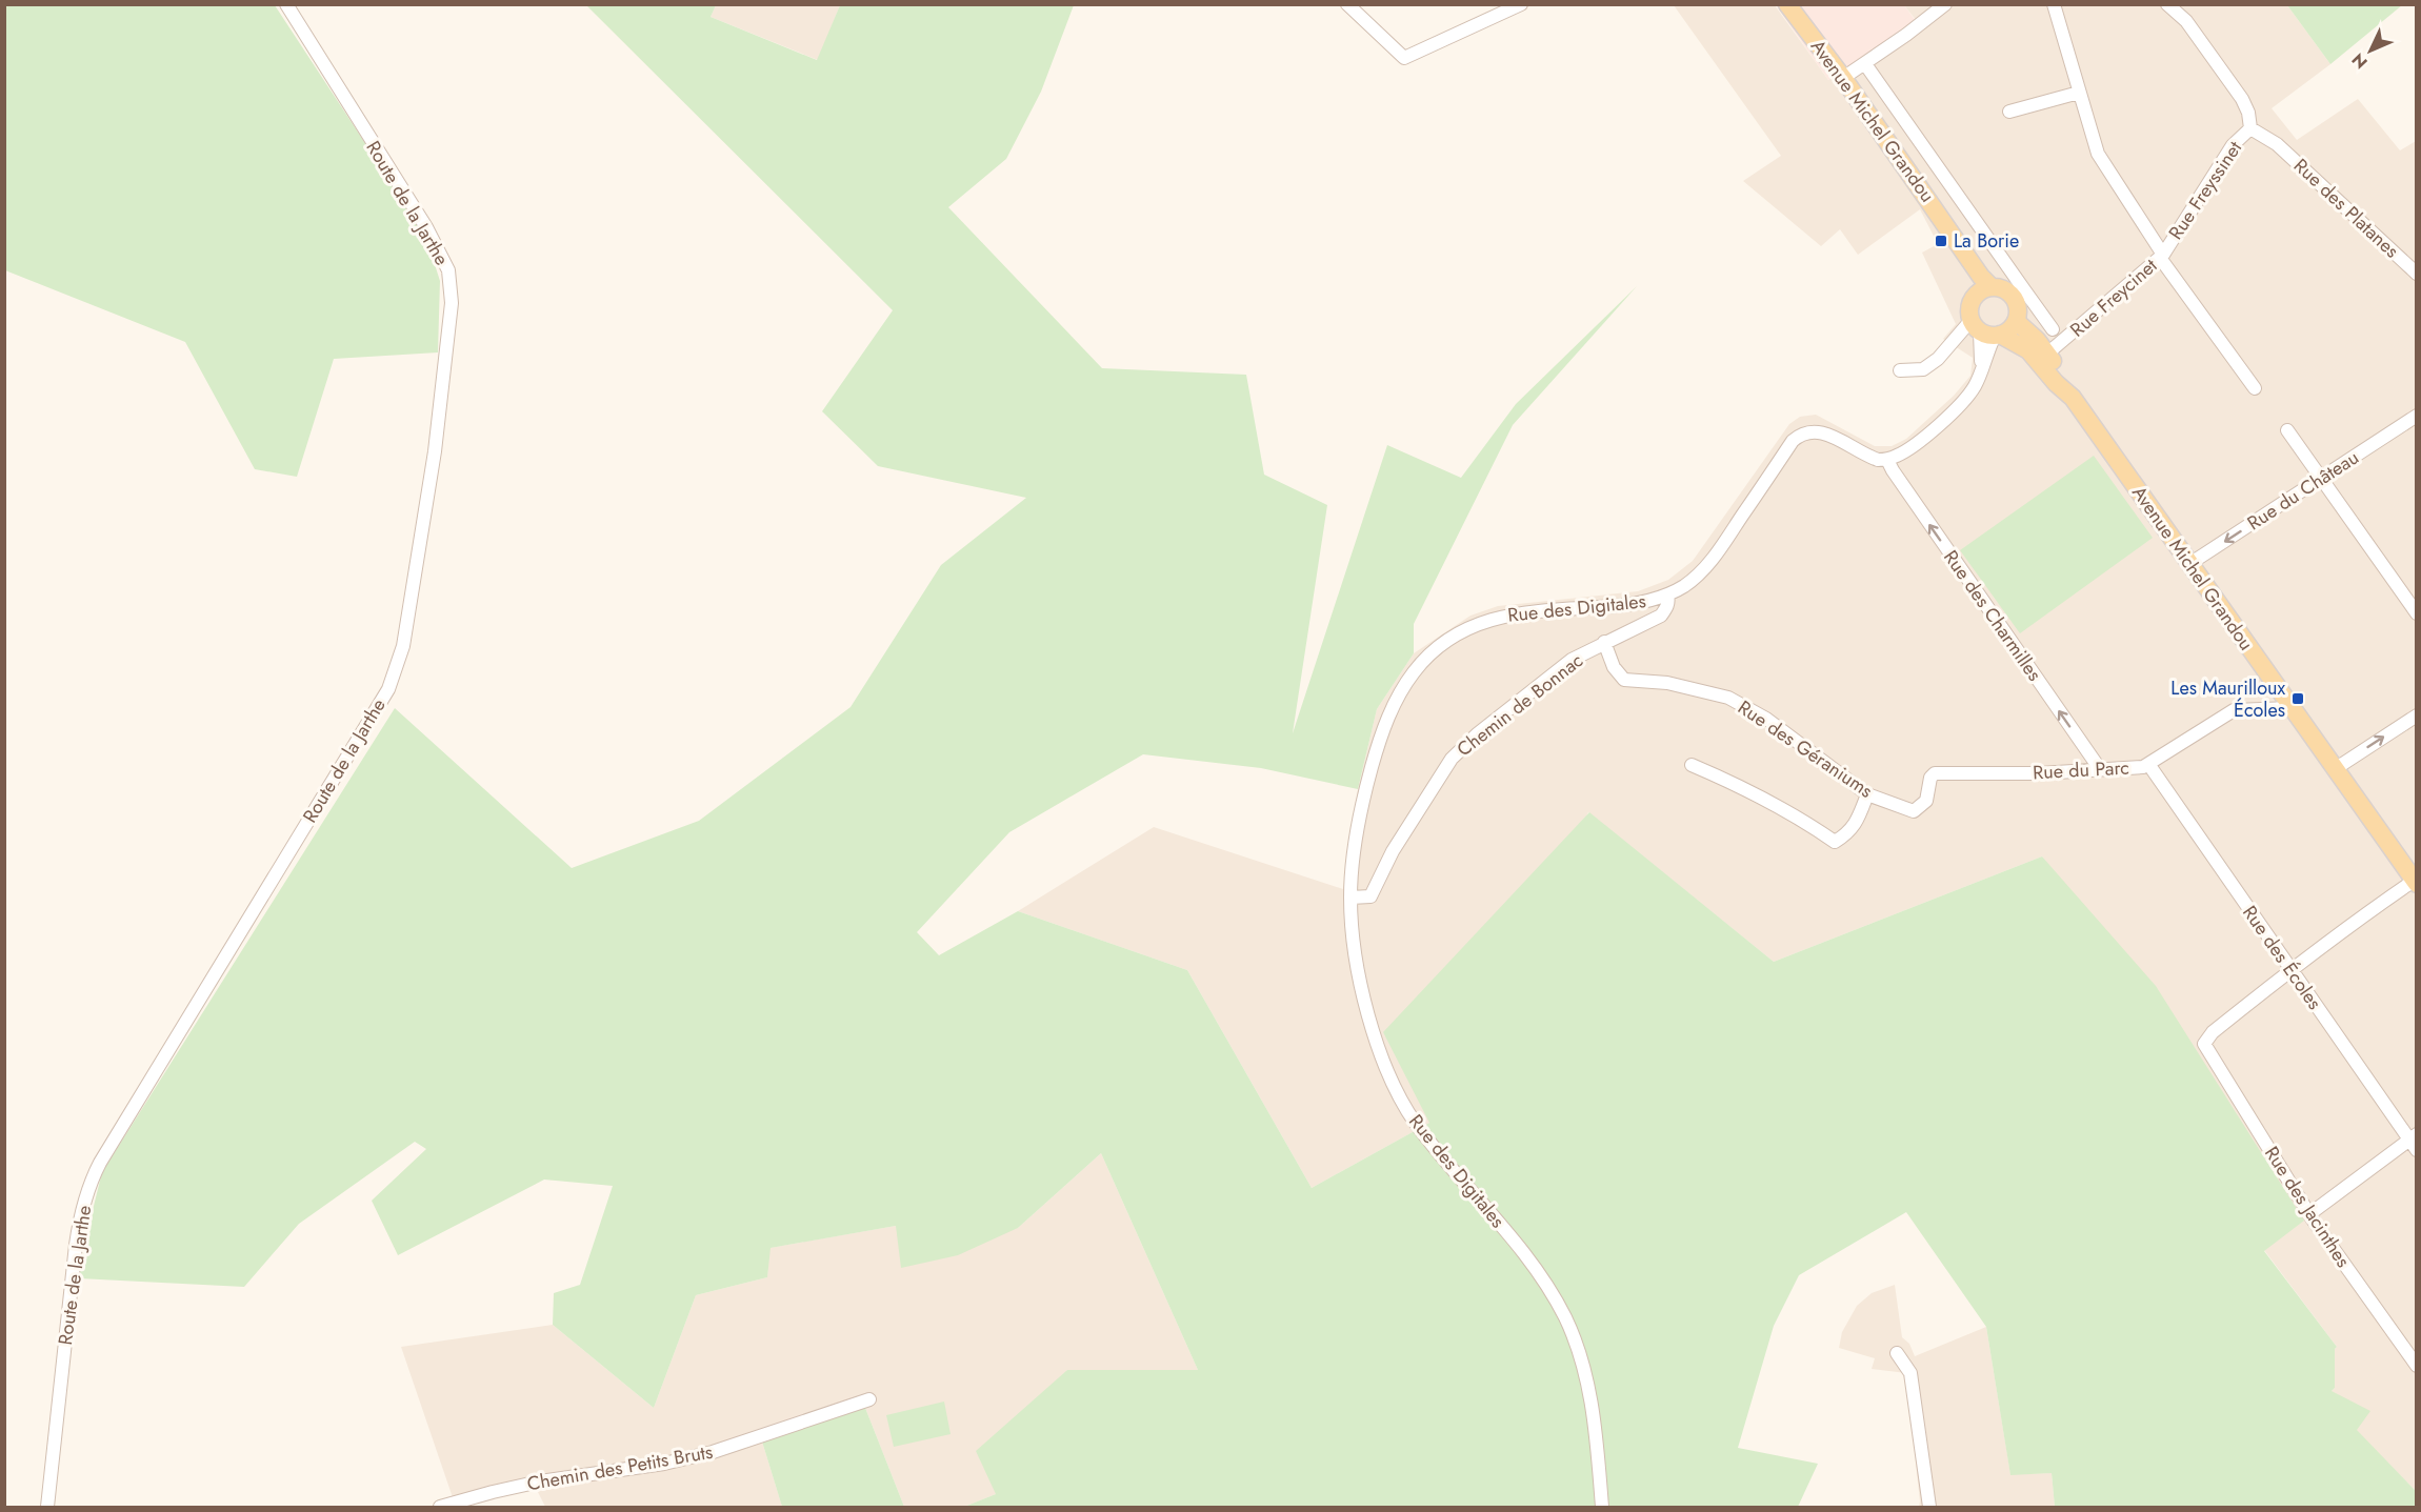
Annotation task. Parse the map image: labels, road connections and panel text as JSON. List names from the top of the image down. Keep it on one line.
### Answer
{"streets":{"main road":["Avenue Michel Grandou"],"street":["Rue Freyssinet","Route de la Jarthe","Rue des Platanes","Rue Freycinet","Rue du Château","Rue des Digitales","Rue des Charmilles","Chemin de Bonnac","Rue des Géraniums","Rue du Parc","Rue des Écoles","Rue des Jacinthes","Chemin des Petits Bruts"]},"crossings":[["Avenue Michel Grandou","Rue Freycinet"],["Avenue Michel Grandou","Rue du Château"],["Avenue Michel Grandou","Rue du Parc"],["Rue Freyssinet","Rue des Platanes"],["Rue Freyssinet","Rue Freycinet"],["Rue des Digitales","Rue des Charmilles"],["Rue des Digitales","Chemin de Bonnac"],["Rue des Charmilles","Rue du Parc"],["Chemin de Bonnac","Rue des Géraniums"],["Rue des Géraniums","Rue du Parc"],["Rue du Parc","Rue des Écoles"],["Rue des Écoles","Rue des Jacinthes"]],"one_way":["Rue du Château","Rue des Charmilles"],"places":{"transit":["La Borie","Les Maurilloux Écoles"]},"north":"bottom left"}
